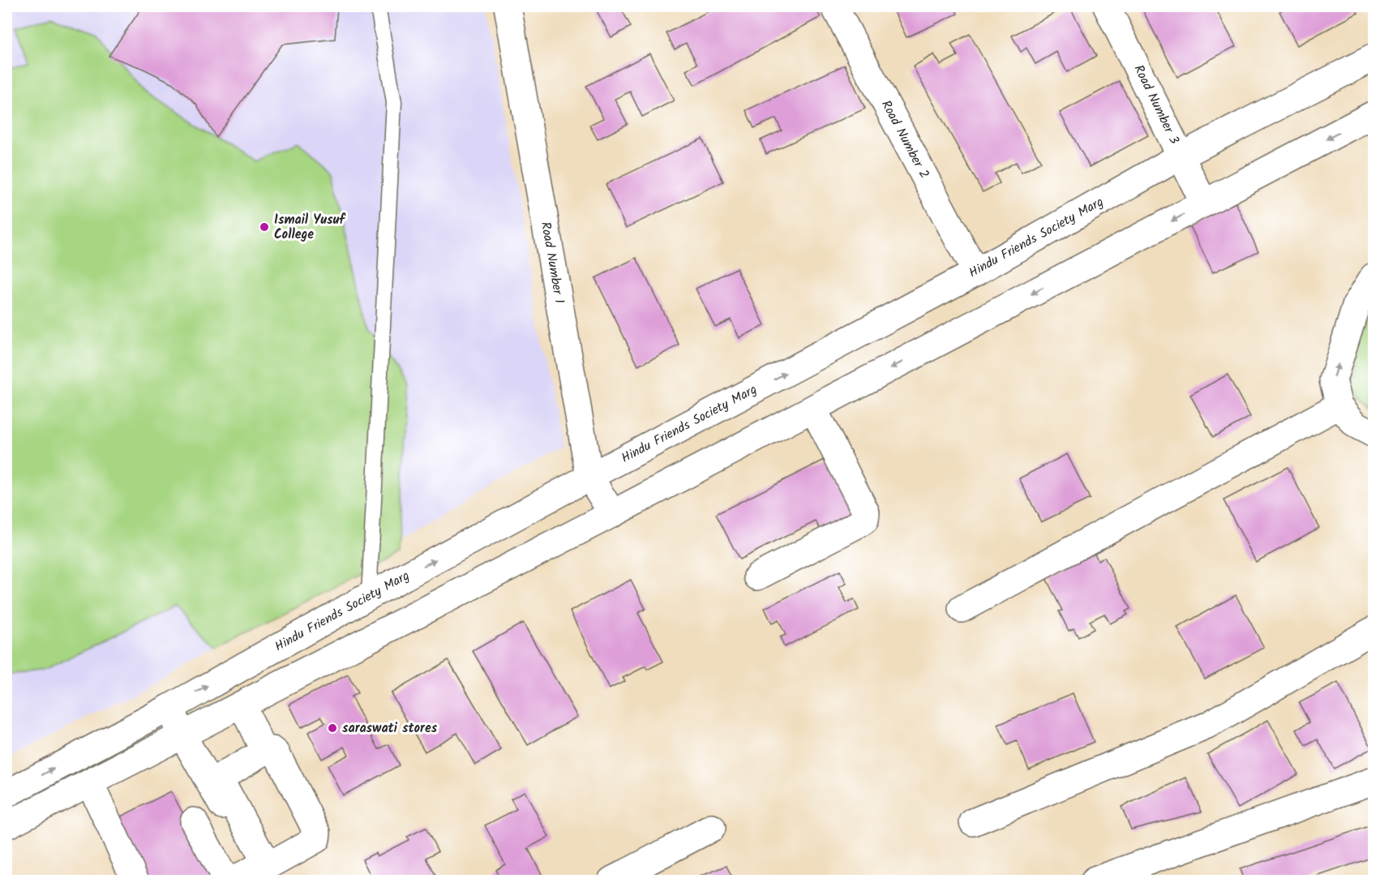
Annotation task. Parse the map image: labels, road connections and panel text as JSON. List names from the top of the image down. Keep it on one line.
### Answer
{"streets":{"street":["Road Number 3","Road Number 2","Hindu Friends Society Marg","Road Number 1"]},"crossings":[["Road Number 3","Hindu Friends Society Marg"],["Road Number 2","Hindu Friends Society Marg"],["Hindu Friends Society Marg","Road Number 1"]],"places":["Ismail Yusuf College","saraswati stores"]}
